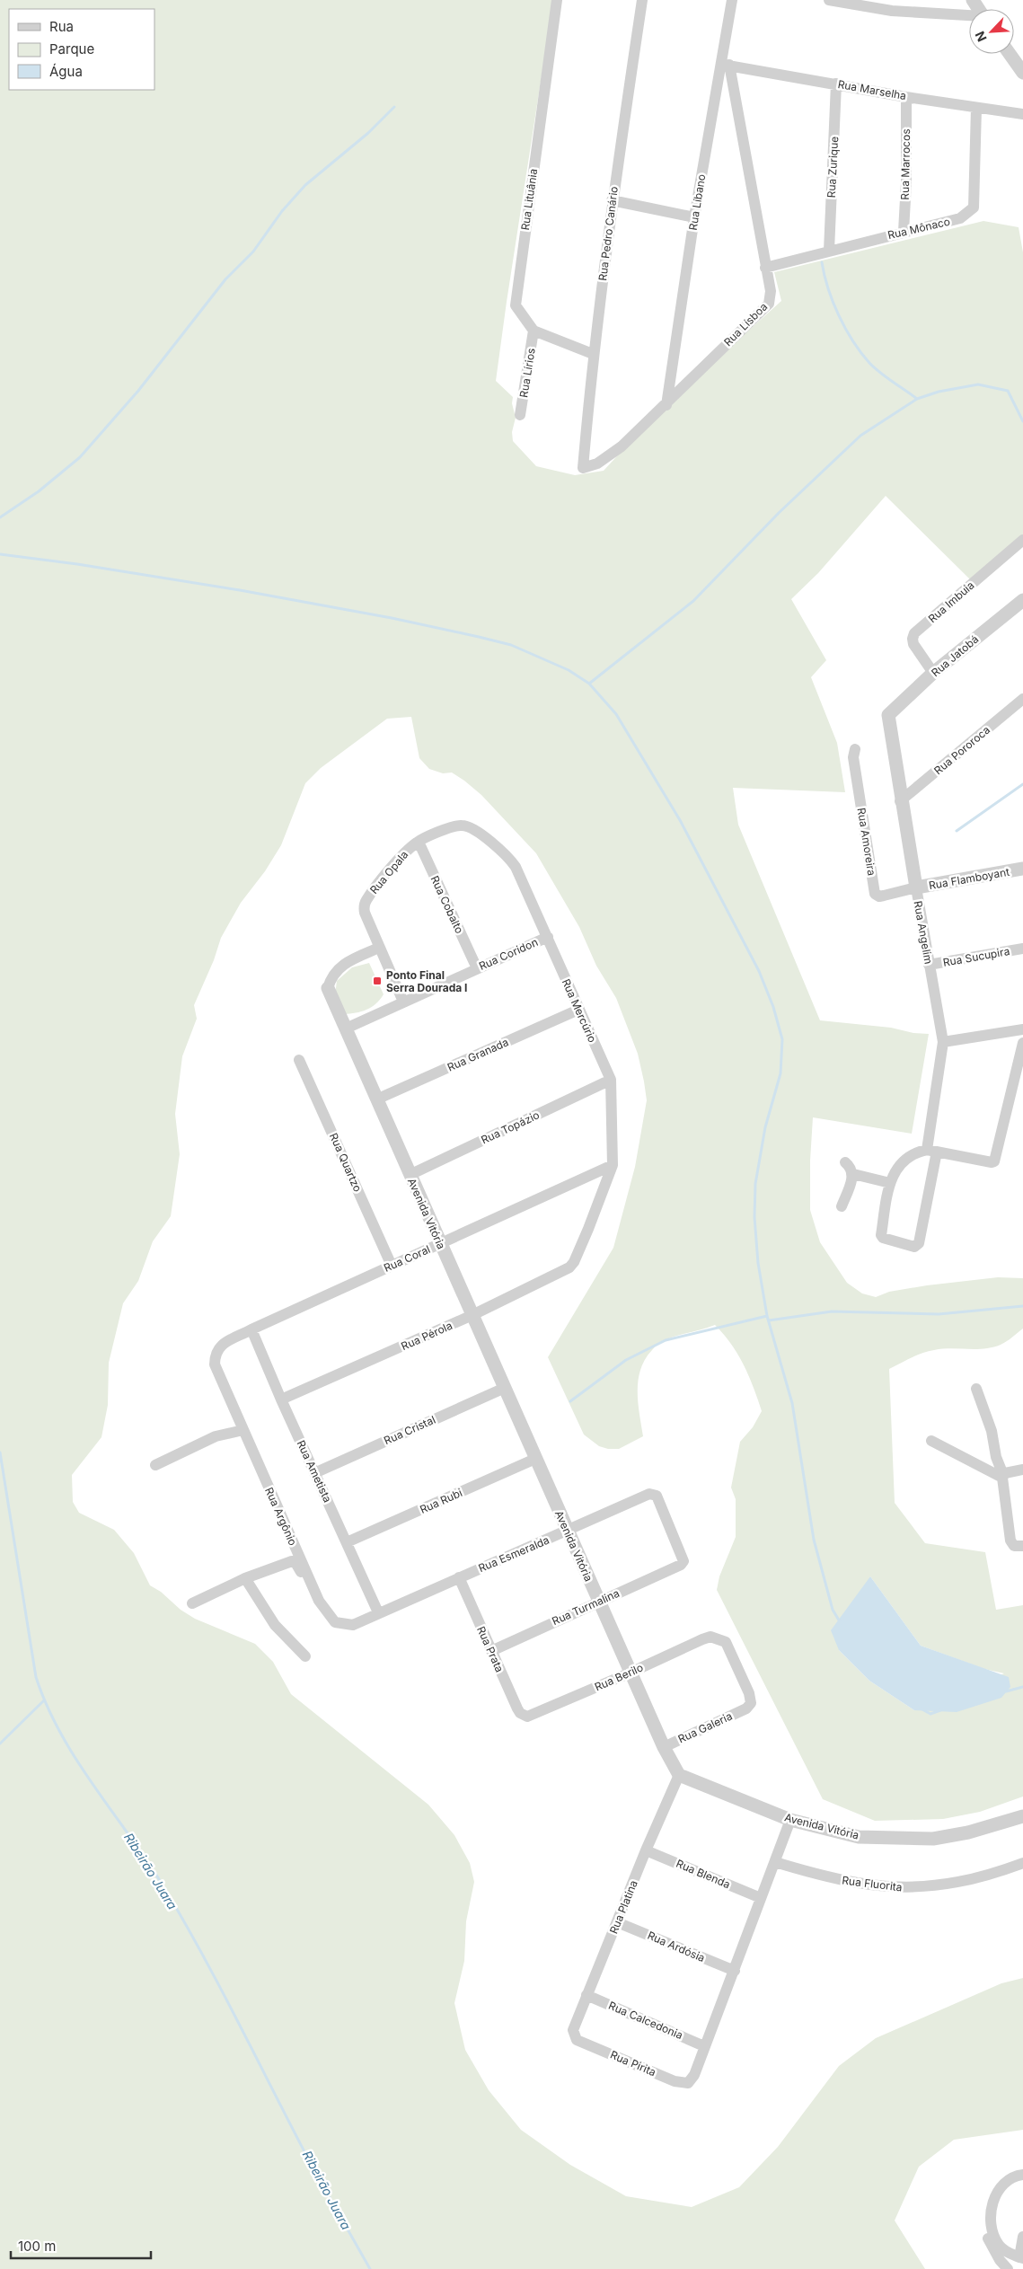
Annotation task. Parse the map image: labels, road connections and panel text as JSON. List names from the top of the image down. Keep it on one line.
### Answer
{"streets":{"street":["Rua Marselha","Rua Marrocos","Rua Zurique","Rua Lituânia","Rua Líbano","Rua Mônaco","Rua Pedro Canário","Rua Lísboa","Rua Lírios","Rua Imbuia","Rua Jatobá","Rua Pororoca","Rua Amoreira","Rua Opala","Rua Flamboyant","Rua Cobalto","Rua Angelim","Rua Coridon","Rua Sucupira","Rua Mercúrio","Rua Granada","Rua Topázio","Rua Quartzo","Avenida Vitória","Rua Coral","Rua Pérola","Rua Cristal","Rua Ametista","Rua Rubi","Rua Argônio","Rua Esmeralda","Rua Turmalina","Rua Prata","Rua Berilo","Rua Galeria","Rua Blenda","Rua Fluorita","Rua Platina","Rua Ardósia","Rua Calcedonia","Rua Pirita"]},"crossings":[["Rua Marselha","Rua Marrocos"],["Rua Marselha","Rua Zurique"],["Rua Marselha","Rua Líbano"],["Rua Marselha","Rua Mônaco"],["Rua Marselha","Rua Lísboa"],["Rua Marrocos","Rua Mônaco"],["Rua Zurique","Rua Mônaco"],["Rua Lituânia","Rua Pedro Canário"],["Rua Lituânia","Rua Lírios"],["Rua Líbano","Rua Lísboa"],["Rua Mônaco","Rua Lísboa"],["Rua Pedro Canário","Rua Lísboa"],["Rua Imbuia","Rua Jatobá"],["Rua Jatobá","Rua Angelim"],["Rua Pororoca","Rua Angelim"],["Rua Amoreira","Rua Flamboyant"],["Rua Amoreira","Rua Angelim"],["Rua Opala","Rua Cobalto"],["Rua Opala","Rua Mercúrio"],["Rua Flamboyant","Rua Angelim"],["Rua Cobalto","Rua Coridon"],["Rua Cobalto","Rua Mercúrio"],["Rua Angelim","Rua Sucupira"],["Rua Coridon","Rua Mercúrio"],["Rua Coridon","Avenida Vitória"],["Rua Mercúrio","Rua Granada"],["Rua Mercúrio","Rua Topázio"],["Rua Mercúrio","Rua Coral"],["Rua Mercúrio","Rua Pérola"],["Rua Granada","Avenida Vitória"],["Rua Topázio","Avenida Vitória"],["Rua Quartzo","Rua Coral"],["Avenida Vitória","Rua Coral"],["Avenida Vitória","Rua Pérola"],["Avenida Vitória","Rua Cristal"],["Avenida Vitória","Rua Rubi"],["Avenida Vitória","Rua Esmeralda"],["Avenida Vitória","Rua Turmalina"],["Avenida Vitória","Rua Berilo"],["Avenida Vitória","Rua Galeria"],["Avenida Vitória","Rua Platina"],["Rua Coral","Rua Ametista"],["Rua Coral","Rua Argônio"],["Rua Pérola","Rua Ametista"],["Rua Cristal","Rua Ametista"],["Rua Ametista","Rua Rubi"],["Rua Ametista","Rua Argônio"],["Rua Ametista","Rua Esmeralda"],["Rua Argônio","Rua Esmeralda"],["Rua Esmeralda","Rua Turmalina"],["Rua Esmeralda","Rua Prata"],["Rua Turmalina","Rua Prata"],["Rua Prata","Rua Berilo"],["Rua Berilo","Rua Galeria"],["Rua Blenda","Rua Platina"],["Rua Platina","Rua Ardósia"],["Rua Platina","Rua Calcedonia"],["Rua Platina","Rua Pirita"],["Rua Calcedonia","Rua Pirita"]],"water":["Ribeirão Juara"],"places":{"transit":["Ponto Final Serra Dourada I"]},"legend":["Rua","Parque","Água"],"scale_bar":"100 m","north":"bottom left"}
